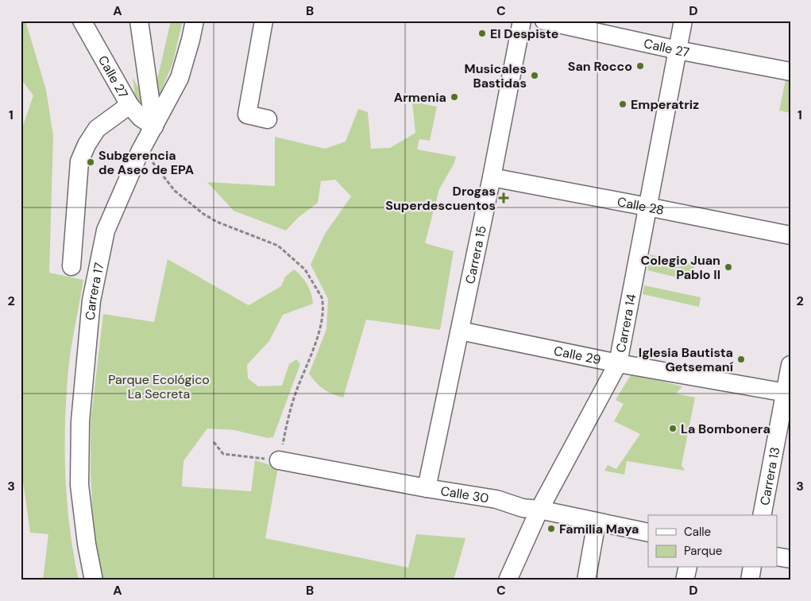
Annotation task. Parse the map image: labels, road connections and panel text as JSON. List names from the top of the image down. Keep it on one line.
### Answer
{"streets":{"street":["Calle 27","Calle 28","Carrera 15","Carrera 17","Carrera 14","Calle 29","Carrera 13","Calle 30"]},"crossings":[["Calle 27","Carrera 17"],["Calle 27","Carrera 14"],["Calle 28","Carrera 15"],["Calle 28","Carrera 14"],["Carrera 15","Calle 29"],["Carrera 15","Calle 30"],["Carrera 14","Calle 29"],["Carrera 14","Calle 30"],["Calle 29","Carrera 13"]],"parks":["Parque Ecológico La Secreta"],"places":{"other":["El Despiste","San Rocco","Musicales Bastidas","Armenia","Emperatriz","Subgerencia de Aseo de EPA","Colegio Juan Pablo II","Iglesia Bautista Getsemaní","La Bombonera","Familia Maya"],"health":["Drogas Superdescuentos"]},"legend":["Calle","Parque"],"grid":{"columns":["A","B","C","D"],"rows":["1","2","3"]}}
